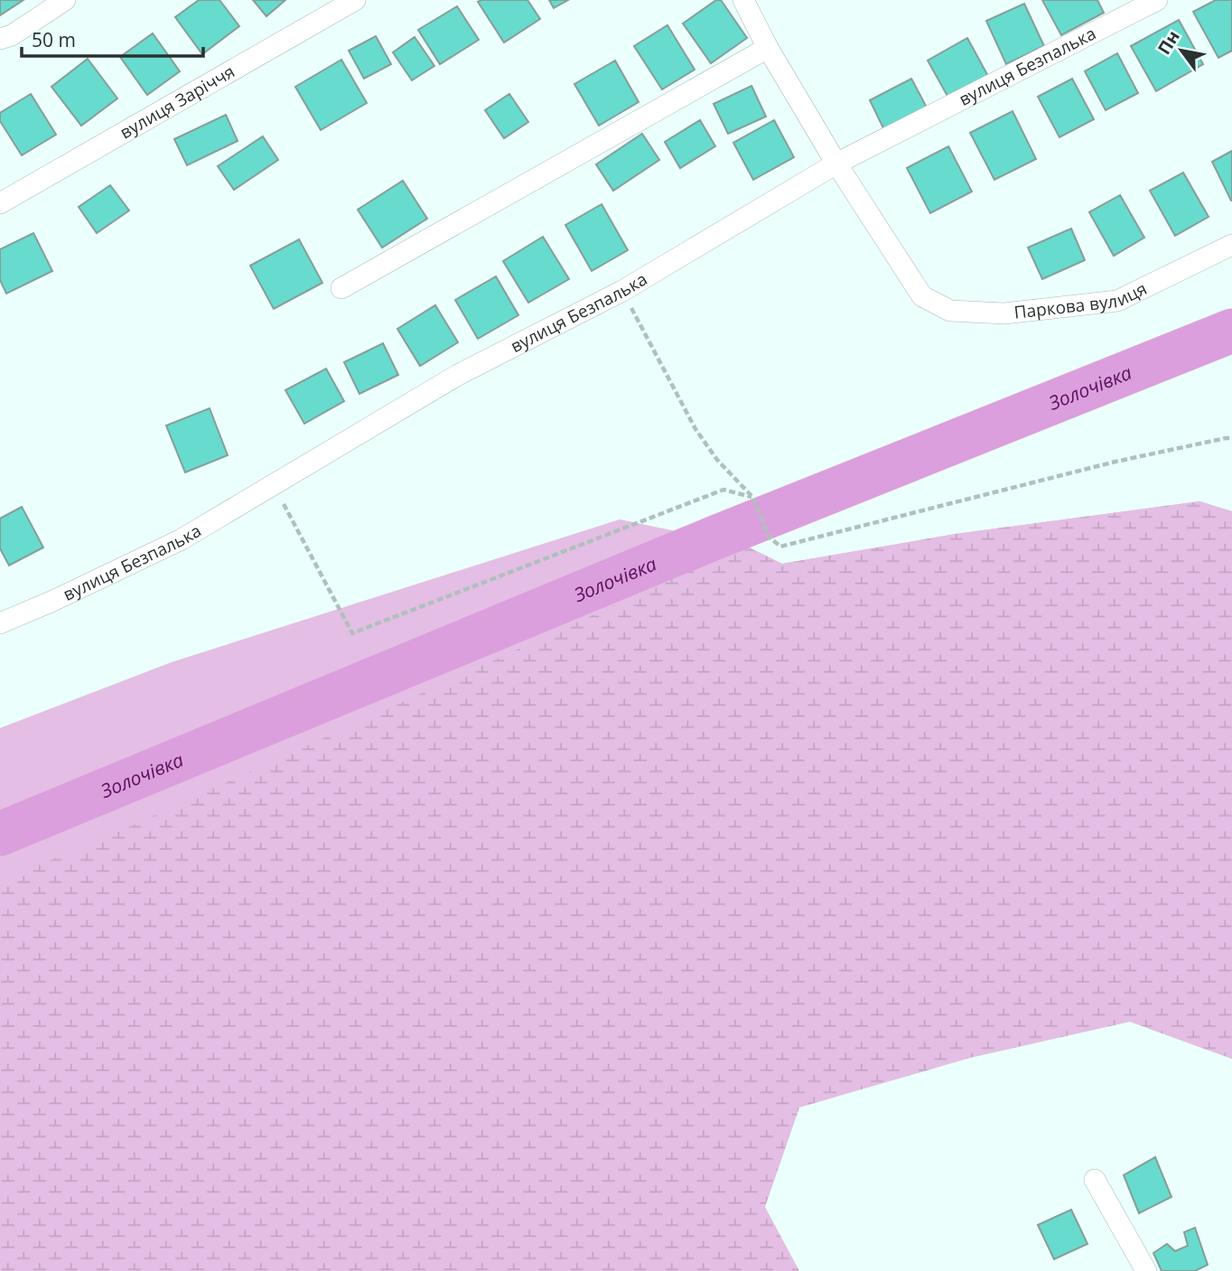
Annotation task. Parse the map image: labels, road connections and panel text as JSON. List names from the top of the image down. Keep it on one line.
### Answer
{"streets":{"street":["вулиця Безпалька","вулиця Заріччя","Паркова вулиця"]},"crossings":[["вулиця Безпалька","Паркова вулиця"]],"water":["Золочівка"],"scale_bar":"50 m","north":"top left"}
